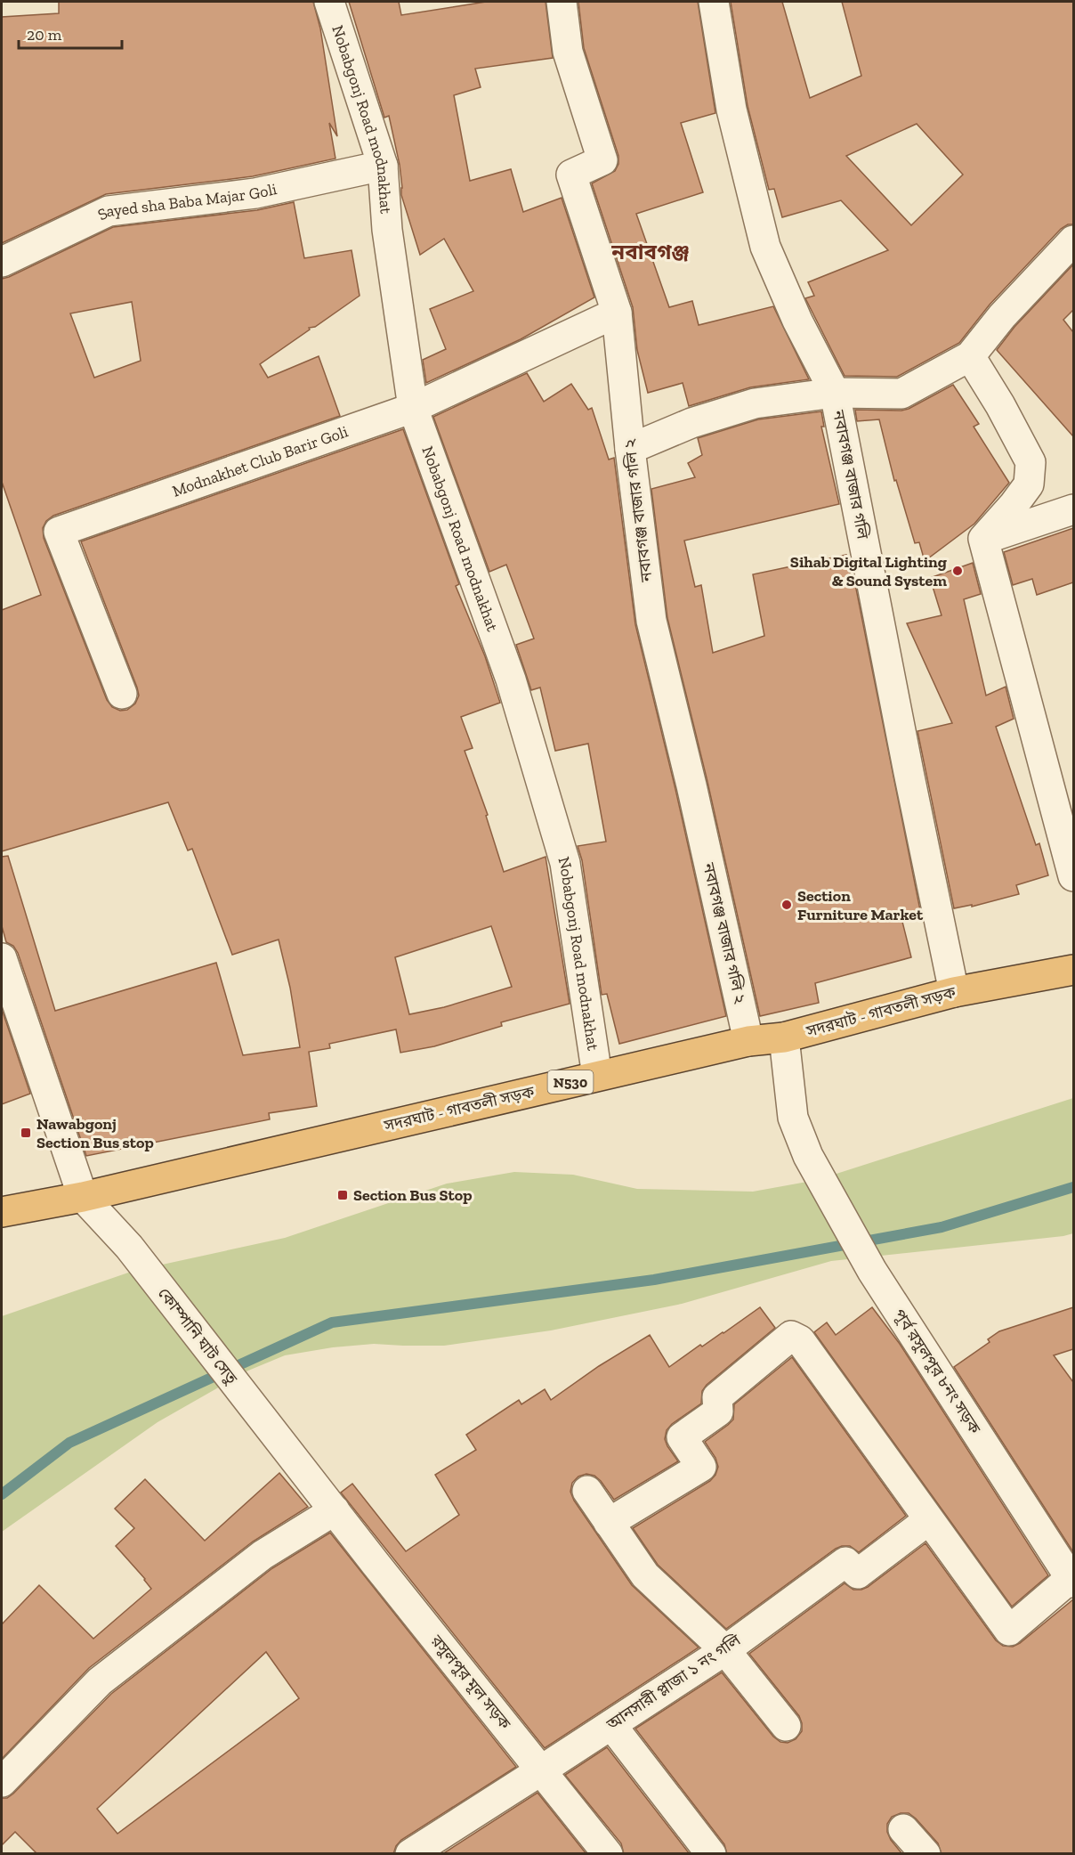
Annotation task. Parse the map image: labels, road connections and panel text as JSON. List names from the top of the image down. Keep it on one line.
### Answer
{"streets":{"highway":["সদরঘাট - গাবতলী সড়ক","N530"],"street":["Nobabgonj Road modnakhat","Sayed sha Baba Majar Goli","Modnakhet Club Barir Goli","নবাবগঞ্জ বাজার গলি","নবাবগঞ্জ বাজার গলি ২","কোম্পানি ঘাট সেতু","পূর্ব রসুলপুর ৮নং সড়ক","রসুলপুর মূল সড়ক","আনসারী প্লাজা ১ নং গলি"]},"crossings":[["Nobabgonj Road modnakhat","Sayed sha Baba Majar Goli"],["Nobabgonj Road modnakhat","Modnakhet Club Barir Goli"],["Nobabgonj Road modnakhat","সদরঘাট - গাবতলী সড়ক"],["Modnakhet Club Barir Goli","নবাবগঞ্জ বাজার গলি ২"],["নবাবগঞ্জ বাজার গলি","সদরঘাট - গাবতলী সড়ক"],["নবাবগঞ্জ বাজার গলি ২","সদরঘাট - গাবতলী সড়ক"],["সদরঘাট - গাবতলী সড়ক","কোম্পানি ঘাট সেতু"],["সদরঘাট - গাবতলী সড়ক","পূর্ব রসুলপুর ৮নং সড়ক"],["কোম্পানি ঘাট সেতু","রসুলপুর মূল সড়ক"],["রসুলপুর মূল সড়ক","আনসারী প্লাজা ১ নং গলি"]],"districts":["নবাবগঞ্জ"],"places":{"other":["Sihab Digital Lighting & Sound System","Section Furniture Market"],"transit":["Nawabgonj Section Bus stop","Section Bus Stop"]},"scale_bar":"20 m"}
